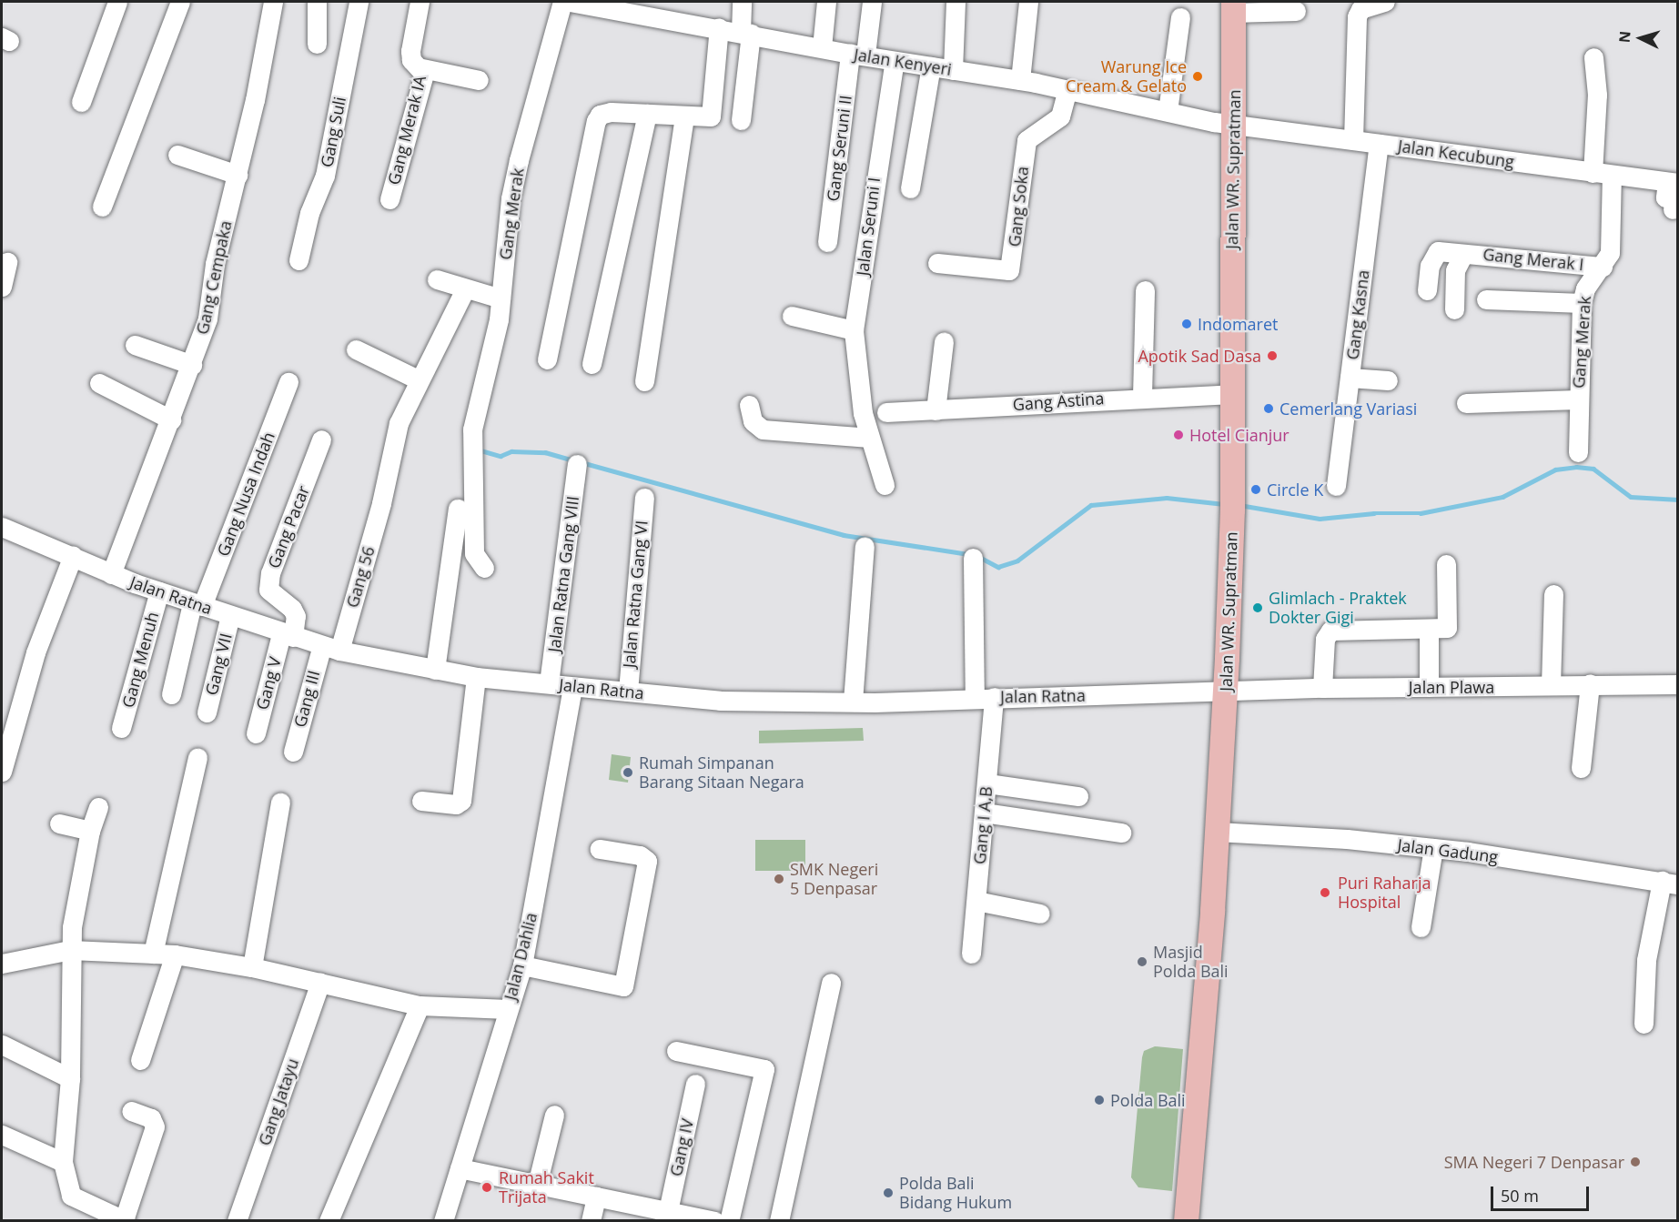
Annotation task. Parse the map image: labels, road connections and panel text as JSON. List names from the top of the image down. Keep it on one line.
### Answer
{"streets":{"main road":["Jalan WR. Supratman"],"street":["Jalan Kenyeri","Gang Merak IA","Gang Suli","Gang Seruni II","Jalan Kecubung","Gang Soka","Gang Merak","Jalan Seruni I","Gang Merak I","Gang Cempaka","Gang Kasna","Gang Astina","Gang Nusa Indah","Gang Pacar","Jalan Ratna Gang VIII","Gang 56","Jalan Ratna Gang VI","Jalan Ratna","Gang Menuh","Gang VII","Gang V","Jalan Plawa","Gang III","Gang I A,B","Jalan Gadung","Jalan Dahlia","Gang Jatayu","Gang IV"]},"crossings":[["Jalan Kenyeri","Gang Seruni II"],["Jalan Kenyeri","Jalan Kecubung"],["Jalan Kenyeri","Jalan WR. Supratman"],["Jalan Kenyeri","Gang Soka"],["Jalan Kenyeri","Jalan Seruni I"],["Jalan Kecubung","Jalan WR. Supratman"],["Jalan Kecubung","Gang Merak"],["Jalan Kecubung","Gang Kasna"],["Jalan WR. Supratman","Gang Astina"],["Jalan WR. Supratman","Jalan Ratna"],["Jalan WR. Supratman","Jalan Plawa"],["Jalan WR. Supratman","Jalan Gadung"],["Gang Merak","Gang Merak I"],["Gang Cempaka","Jalan Ratna"],["Gang Nusa Indah","Jalan Ratna"],["Gang Pacar","Jalan Ratna"],["Gang Pacar","Gang V"],["Jalan Ratna Gang VIII","Jalan Ratna"],["Gang 56","Jalan Ratna"],["Gang 56","Gang III"],["Jalan Ratna Gang VI","Jalan Ratna"],["Jalan Ratna","Gang Menuh"],["Jalan Ratna","Gang VII"],["Jalan Ratna","Gang V"],["Jalan Ratna","Jalan Plawa"],["Jalan Ratna","Gang III"],["Jalan Ratna","Gang I A,B"],["Jalan Ratna","Jalan Dahlia"]],"places":["Warung Ice Cream & Gelato","Indomaret","Apotik Sad Dasa","Cemerlang Variasi","Hotel Cianjur","Circle K","Glimlach - Praktek Dokter Gigi","Rumah Simpanan Barang Sitaan Negara","SMK Negeri 5 Denpasar","Puri Raharja Hospital","Masjid Polda Bali","Polda Bali","SMA Negeri 7 Denpasar","Rumah Sakit Trijata","Polda Bali Bidang Hukum"],"scale_bar":"50 m","north":"left"}
